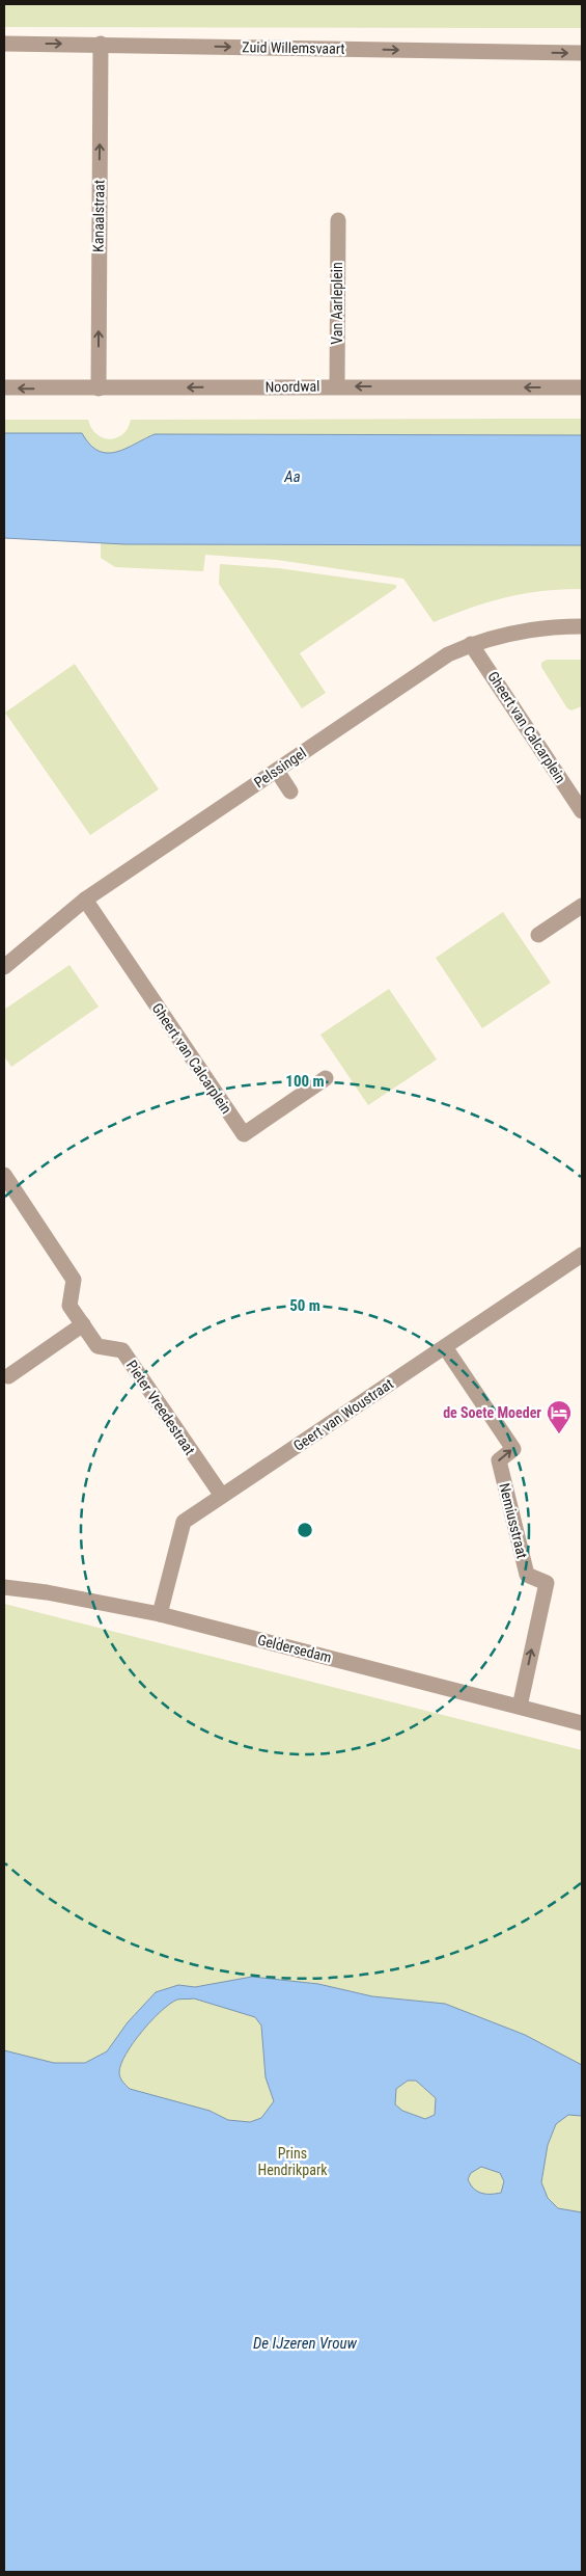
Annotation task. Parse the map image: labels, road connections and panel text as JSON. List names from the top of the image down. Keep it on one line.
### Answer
{"streets":{"street":["Zuid Willemsvaart","Kanaalstraat","Van Aarleplein","Noordwal","Gheert van Calcarplein","Pelssingel","Pieter Vreedestraat","Geert van Woustraat","Nemiusstraat","Geldersedam"]},"crossings":[["Zuid Willemsvaart","Kanaalstraat"],["Kanaalstraat","Noordwal"],["Van Aarleplein","Noordwal"],["Gheert van Calcarplein","Pelssingel"],["Pieter Vreedestraat","Geert van Woustraat"],["Geert van Woustraat","Nemiusstraat"],["Geert van Woustraat","Geldersedam"],["Nemiusstraat","Geldersedam"]],"one_way":["Zuid Willemsvaart","Kanaalstraat","Noordwal","Nemiusstraat"],"water":["Aa","De IJzeren Vrouw"],"parks":["Prins Hendrikpark"],"places":{"hotel":["de Soete Moeder"]},"rings":["100 m","50 m"]}
